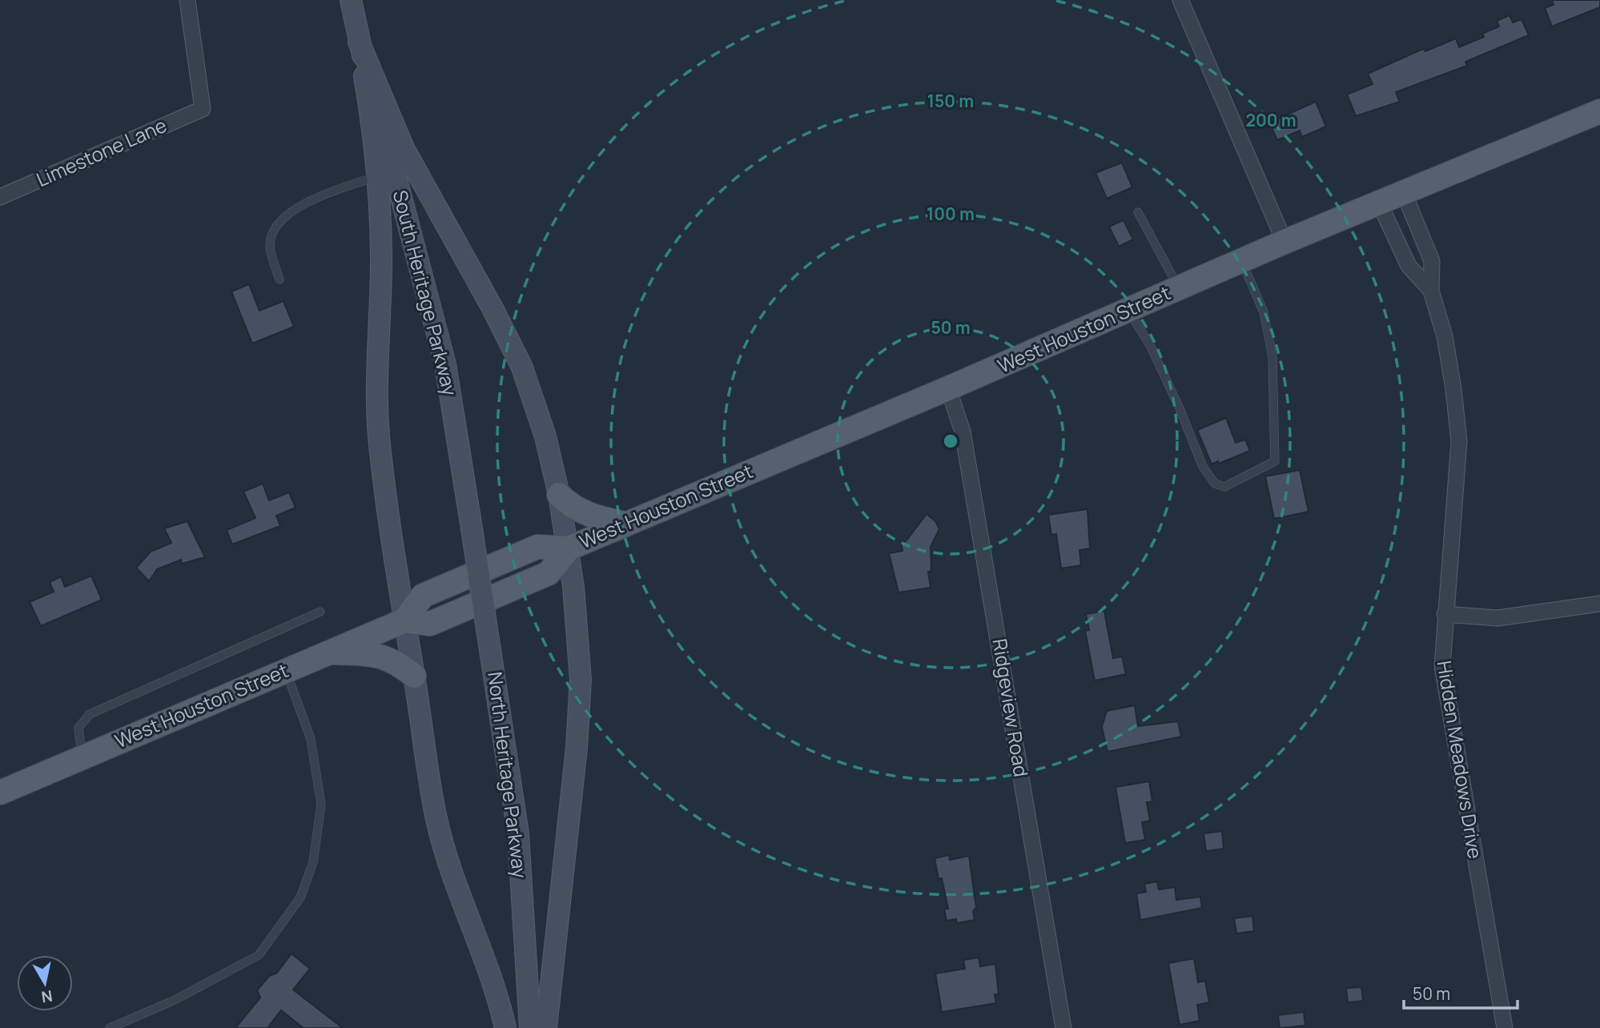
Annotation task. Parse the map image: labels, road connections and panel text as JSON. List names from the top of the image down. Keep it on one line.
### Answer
{"streets":{"main road":["South Heritage Parkway","West Houston Street","North Heritage Parkway"],"street":["Limestone Lane","Ridgeview Road","Hidden Meadows Drive"]},"crossings":[["South Heritage Parkway","North Heritage Parkway"],["West Houston Street","Ridgeview Road"],["West Houston Street","Hidden Meadows Drive"]],"scale_bar":"50 m","north":"bottom","rings":["150 m","200 m","100 m","50 m"]}
